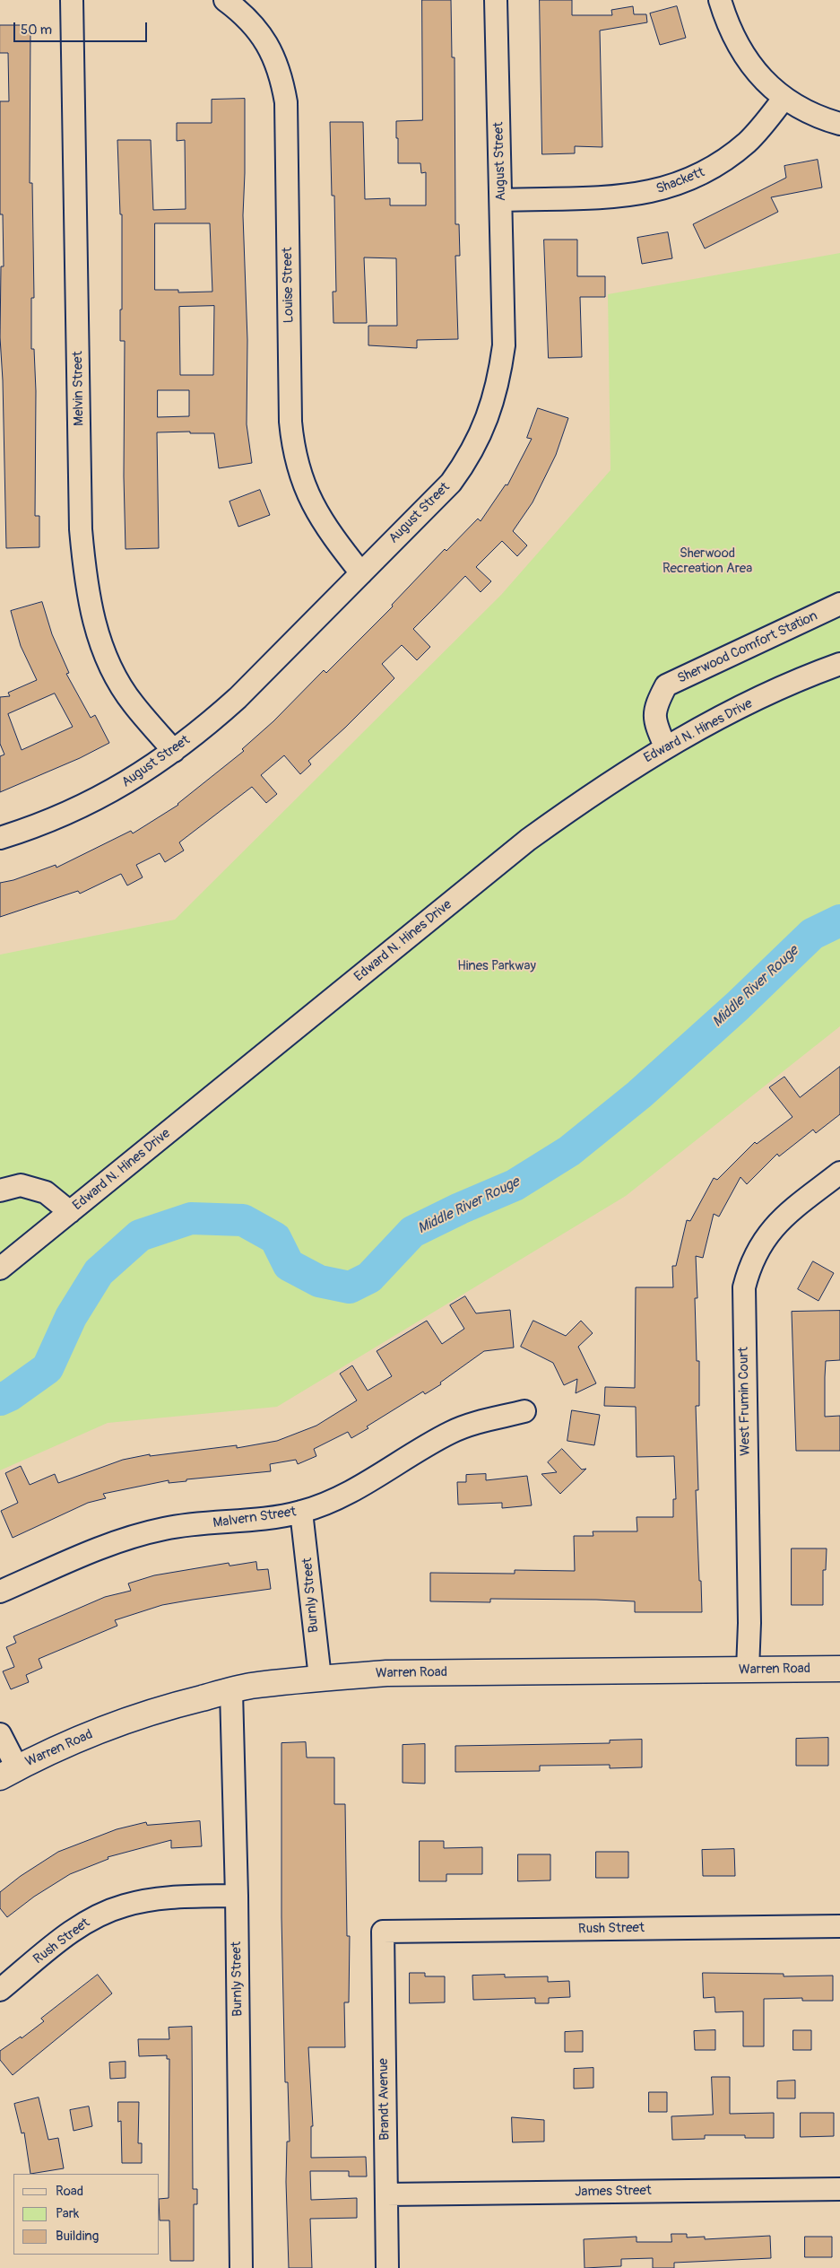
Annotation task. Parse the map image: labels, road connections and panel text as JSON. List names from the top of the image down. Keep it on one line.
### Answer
{"streets":{"main road":["Warren Road"],"street":["August Street","Shackett","Louise Street","Melvin Street","Sherwood Comfort Station","Edward N. Hines Drive","West Frumin Court","Malvern Street","Burnly Street","Rush Street","Brandt Avenue","James Street"]},"crossings":[["August Street","Shackett"],["August Street","Louise Street"],["August Street","Melvin Street"],["Sherwood Comfort Station","Edward N. Hines Drive"],["West Frumin Court","Warren Road"],["Malvern Street","Burnly Street"],["Burnly Street","Warren Road"],["Burnly Street","Rush Street"],["Rush Street","Brandt Avenue"],["Brandt Avenue","James Street"]],"water":["Middle River Rouge"],"parks":["Sherwood Recreation Area","Hines Parkway"],"legend":["Road","Park","Building"],"scale_bar":"50 m"}
